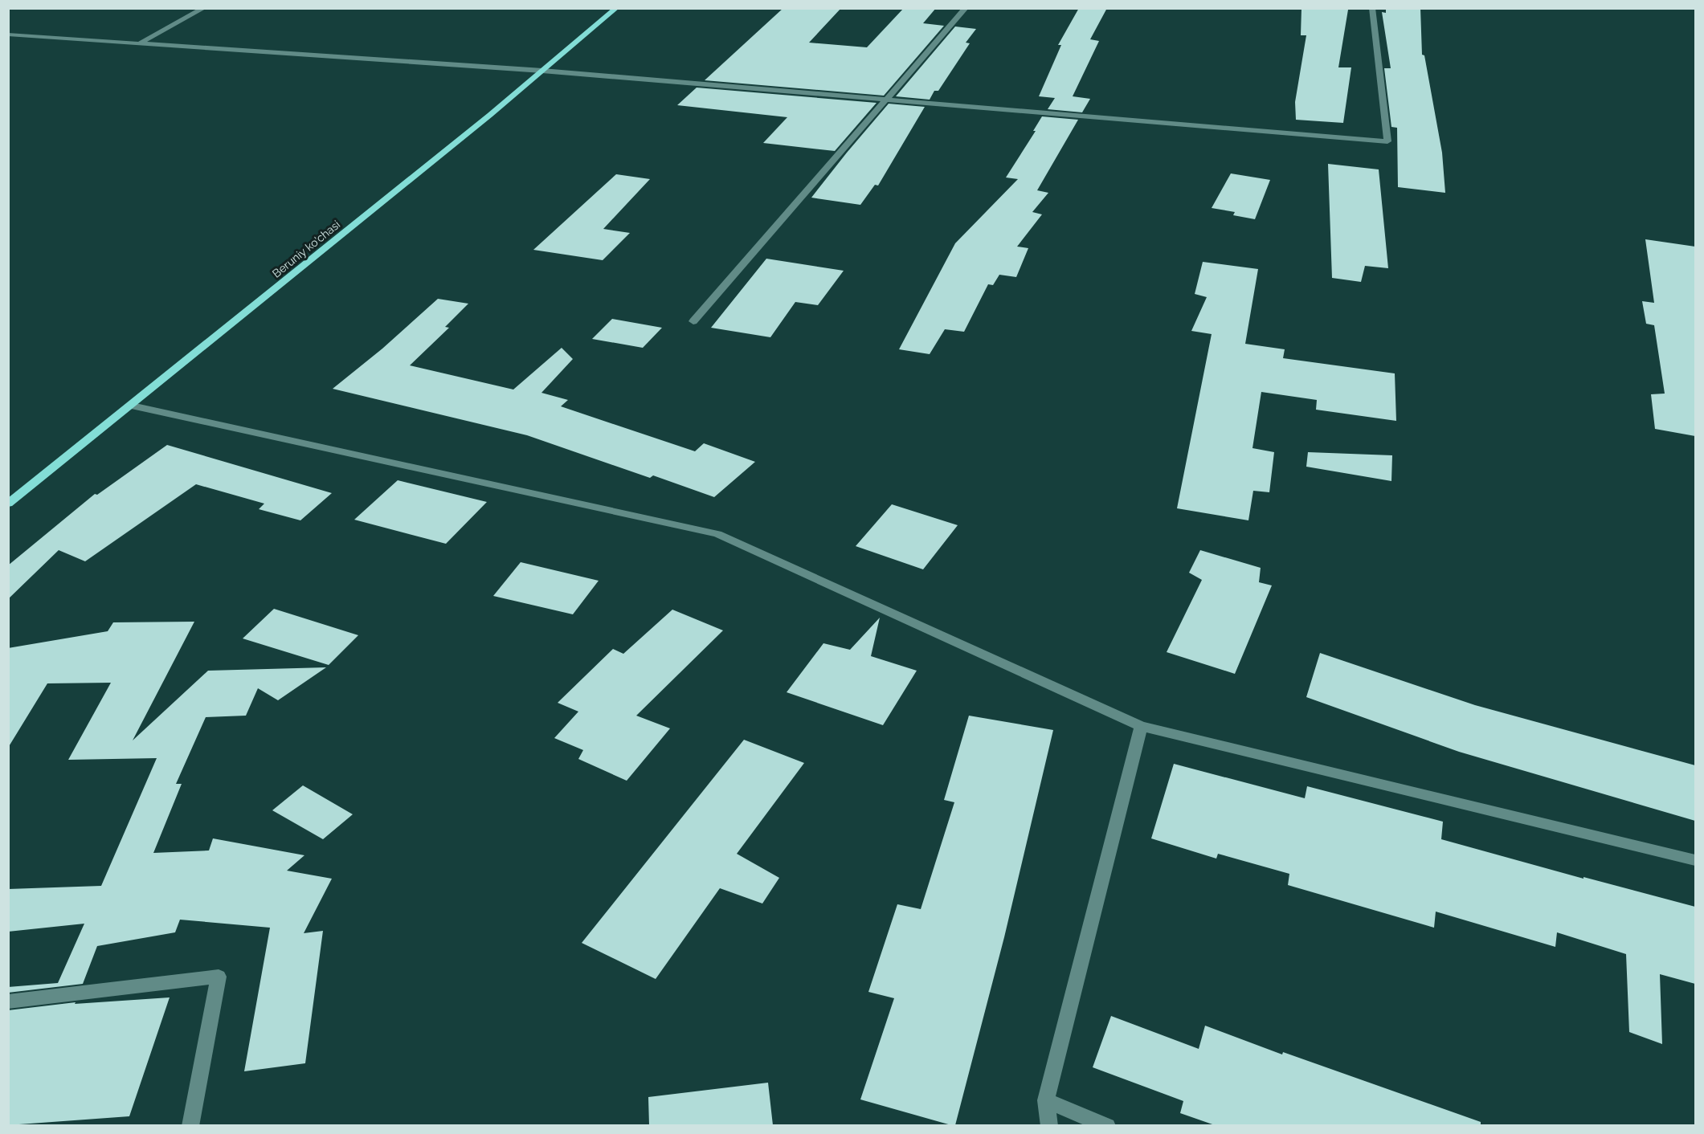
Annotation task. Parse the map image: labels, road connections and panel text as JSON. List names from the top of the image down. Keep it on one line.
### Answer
{"streets":{"main road":["Beruniy ko'chasi"]}}
